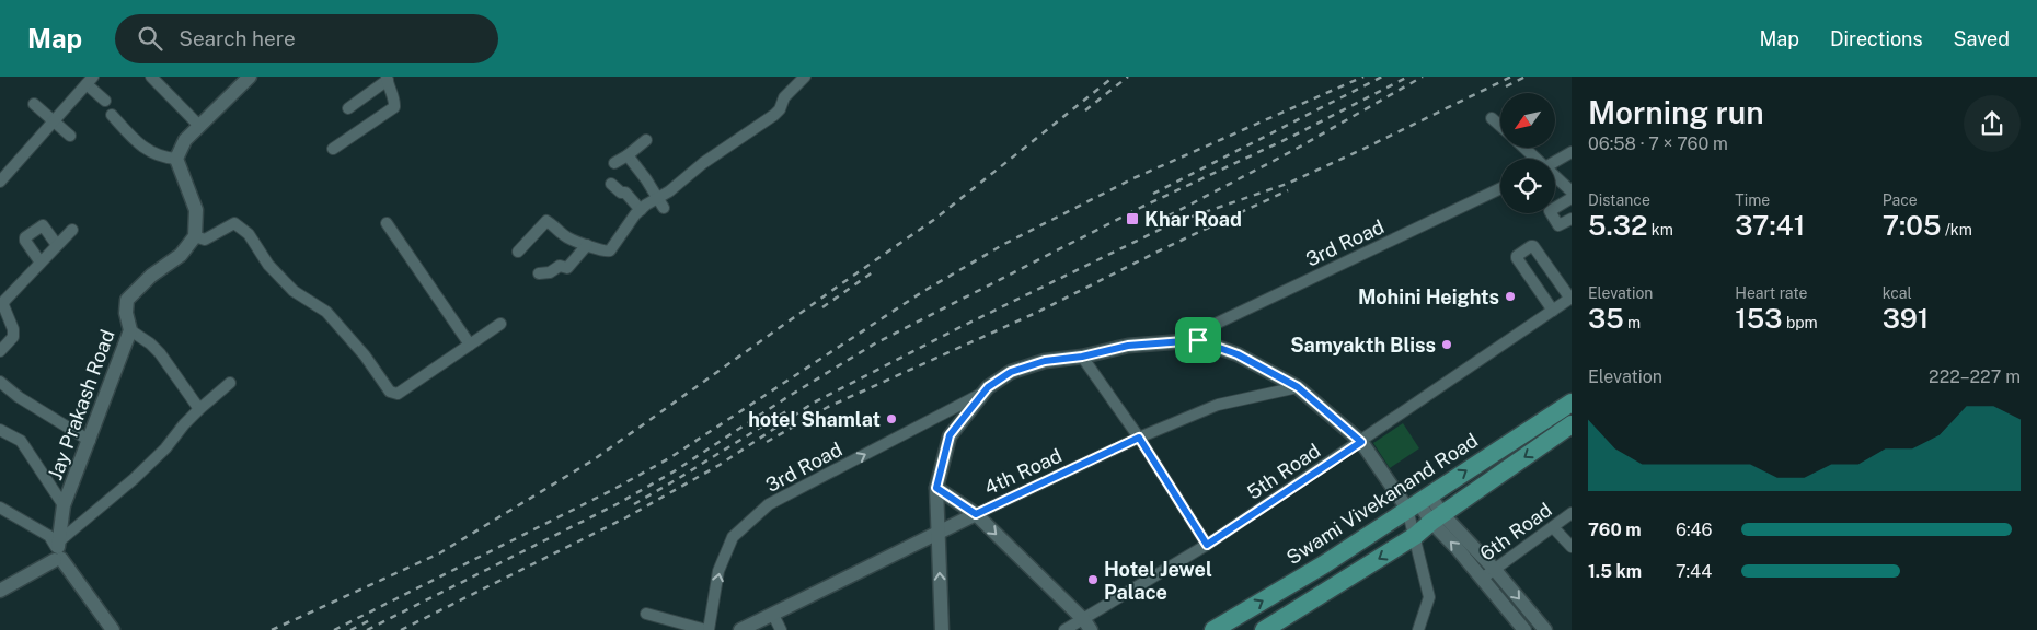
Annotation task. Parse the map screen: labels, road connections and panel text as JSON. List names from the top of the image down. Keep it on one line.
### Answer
{"streets":{"main road":["Swami Vivekanand Road"],"street":["3rd Road","Jay Prakash Road","4th Road","5th Road","6th Road"]},"one_way":["3rd Road"],"places":{"transit":["Khar Road"],"other":["Mohini Heights","Samyakth Bliss","hotel Shamlat","Hotel Jewel Palace"]},"north":"bottom left","page":{"header":"Map","search":"Search here","nav":["Map","Directions","Saved"],"heading":["Morning run","06:58 · 7 × 760 m"],"stats":[["Distance","5.32 km"],["Time","37:41"],["Pace","7:05 /km"],["Elevation","35 m"],["Heart rate","153 bpm"],["kcal","391"]],"chart":["Elevation","222–227 m"],"list":[{"name":"760 m","note":"6:46"},{"name":"1.5 km","note":"7:44"}]}}
